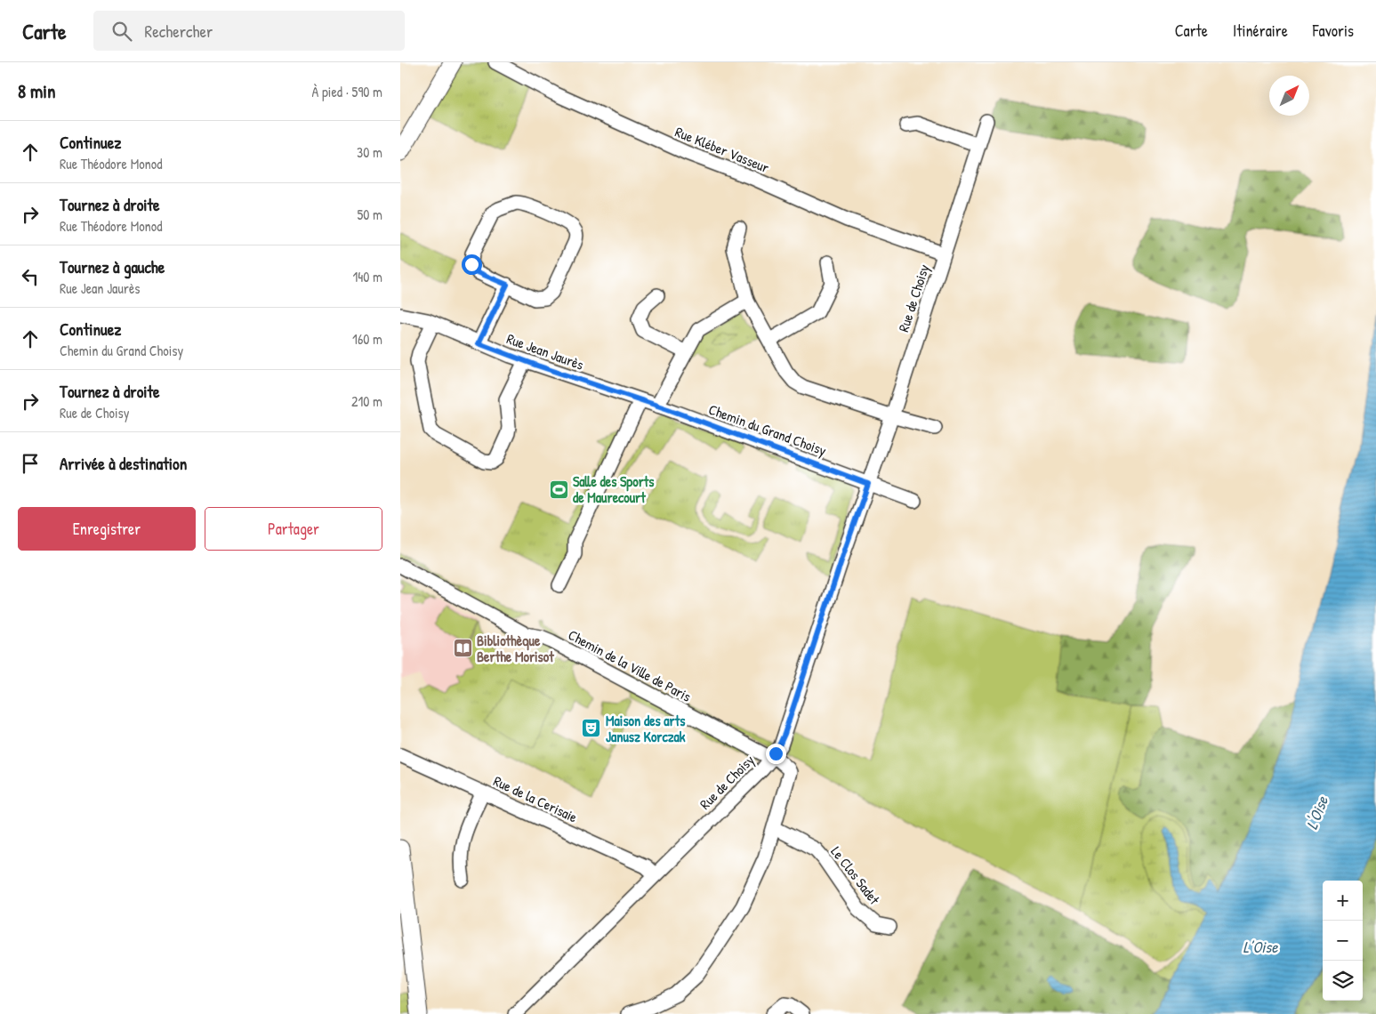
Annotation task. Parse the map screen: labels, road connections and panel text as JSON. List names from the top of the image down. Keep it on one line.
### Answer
{"streets":{"street":["Rue Kléber Vasseur","Rue de Choisy","Rue Jean Jaurès","Chemin du Grand Choisy","Chemin de la Ville de Paris","Rue de la Cerisaie","Le Clos Sadet"]},"crossings":[["Rue Kléber Vasseur","Rue de Choisy"],["Rue de Choisy","Chemin du Grand Choisy"],["Rue de Choisy","Chemin de la Ville de Paris"],["Rue de Choisy","Rue de la Cerisaie"],["Rue Jean Jaurès","Chemin du Grand Choisy"],["Chemin de la Ville de Paris","Le Clos Sadet"]],"water":["L'Oise","L’Oise"],"places":{"sports":["Salle des Sports de Maurecourt"],"library":["Bibliothèque Berthe Morisot"],"theatre":["Maison des arts Janusz Korczak"]},"north":"top right","page":{"header":"Carte","search":"Rechercher","nav":["Carte","Itinéraire","Favoris"],"heading":["8 min","À pied · 590 m"],"list":[["Continuez","Rue Théodore Monod","30 m"],["Tournez à droite","Rue Théodore Monod","50 m"],["Tournez à gauche","Rue Jean Jaurès","140 m"],["Continuez","Chemin du Grand Choisy","160 m"],["Tournez à droite","Rue de Choisy","210 m"],"Arrivée à destination"],"buttons":["Enregistrer","Partager"],"map_buttons":["+","−"]}}
